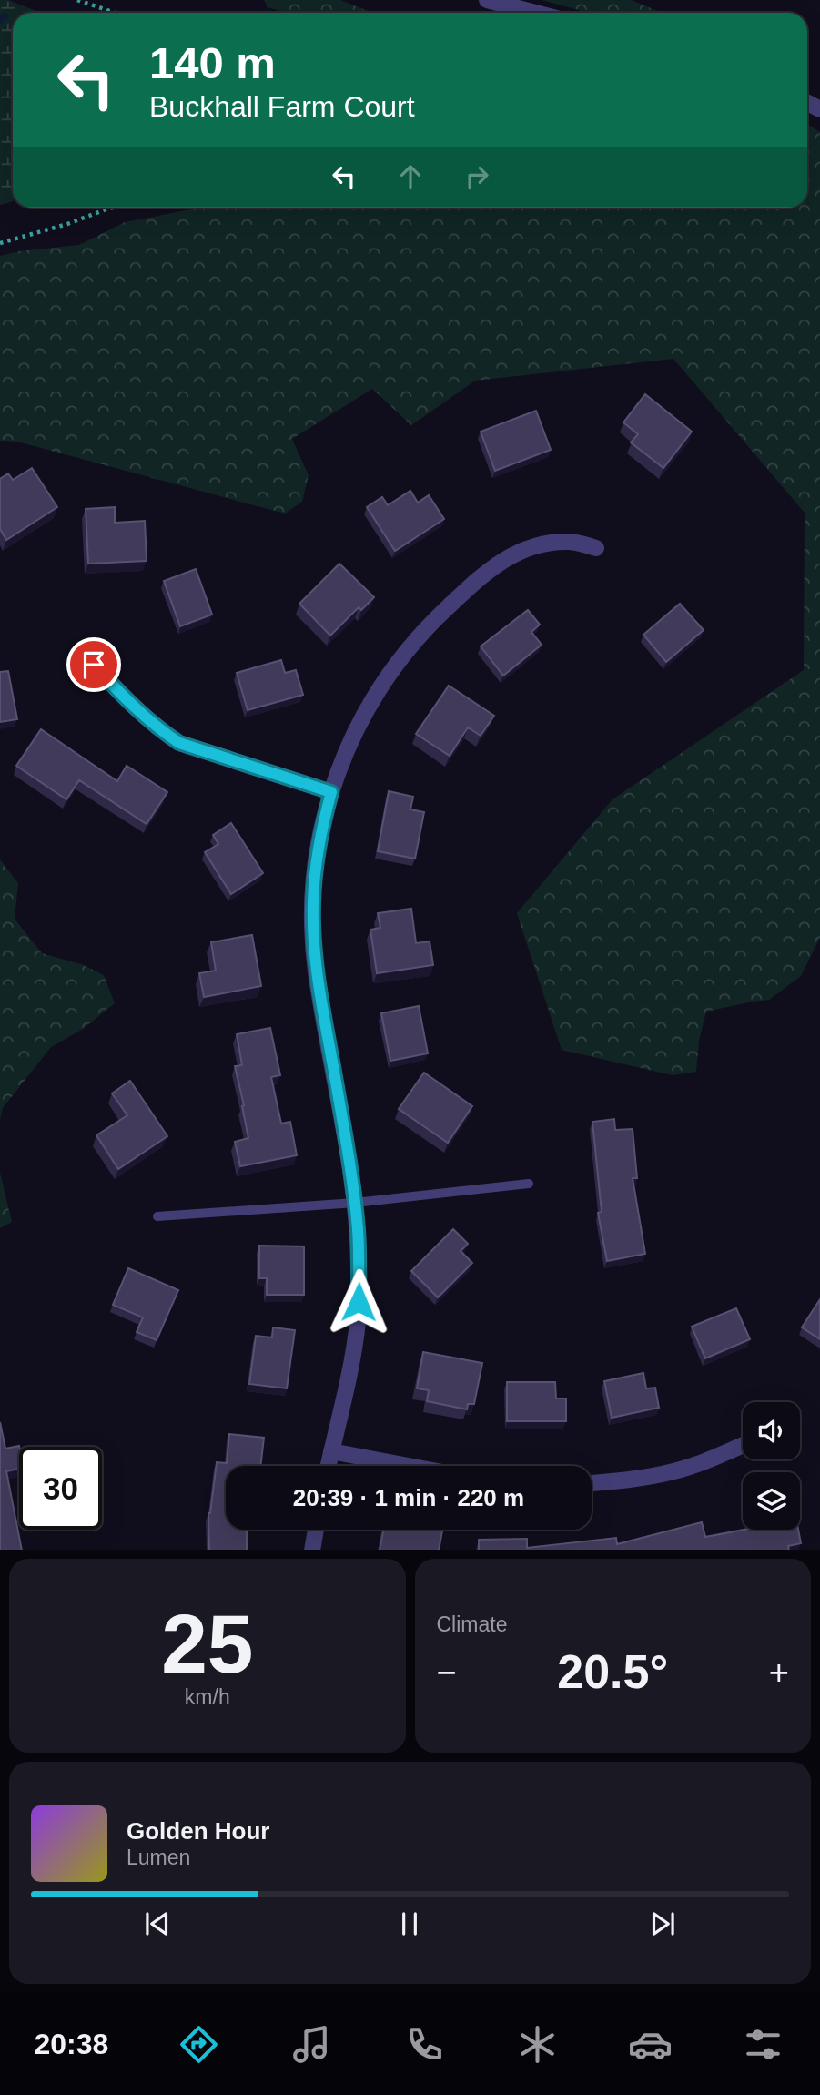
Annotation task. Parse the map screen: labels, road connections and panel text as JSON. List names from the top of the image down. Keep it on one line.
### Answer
{"page":{"turn":["140 m","Buckhall Farm Court"],"limit":"30","trip":"20:39 · 1 min · 220 m","tile":[["25","km/h"],"Climate"],"heat":["−","20.5°","+"],"song":["Golden Hour","Lumen"],"tabs":"20:38"}}
